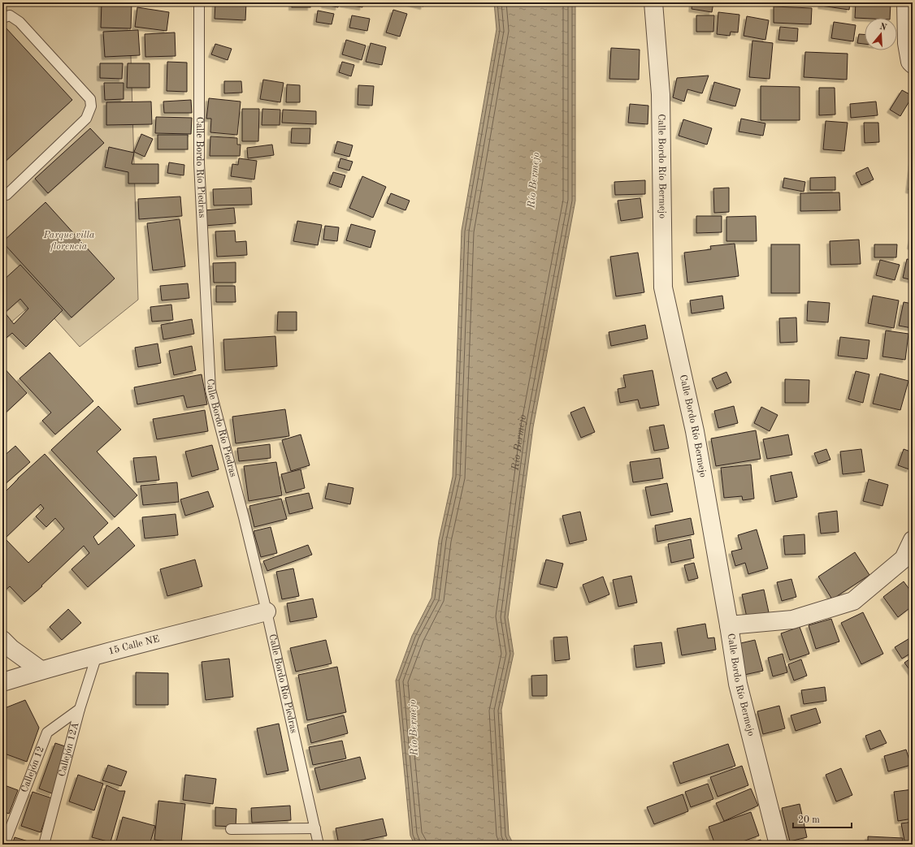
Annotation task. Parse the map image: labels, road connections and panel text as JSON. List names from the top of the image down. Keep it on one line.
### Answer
{"streets":{"street":["Calle Bordo Río Bermejo","15 Calle NE"],"lane":["Calle Bordo Río Piedras","Callejón 12A","Callejón 12"]},"crossings":[["Calle Bordo Río Piedras","15 Calle NE"],["15 Calle NE","Callejón 12A"],["Callejón 12A","Callejón 12"]],"water":["Río Bermejo"],"parks":["Parque villa florencia"],"scale_bar":"20 m","north":"top"}
